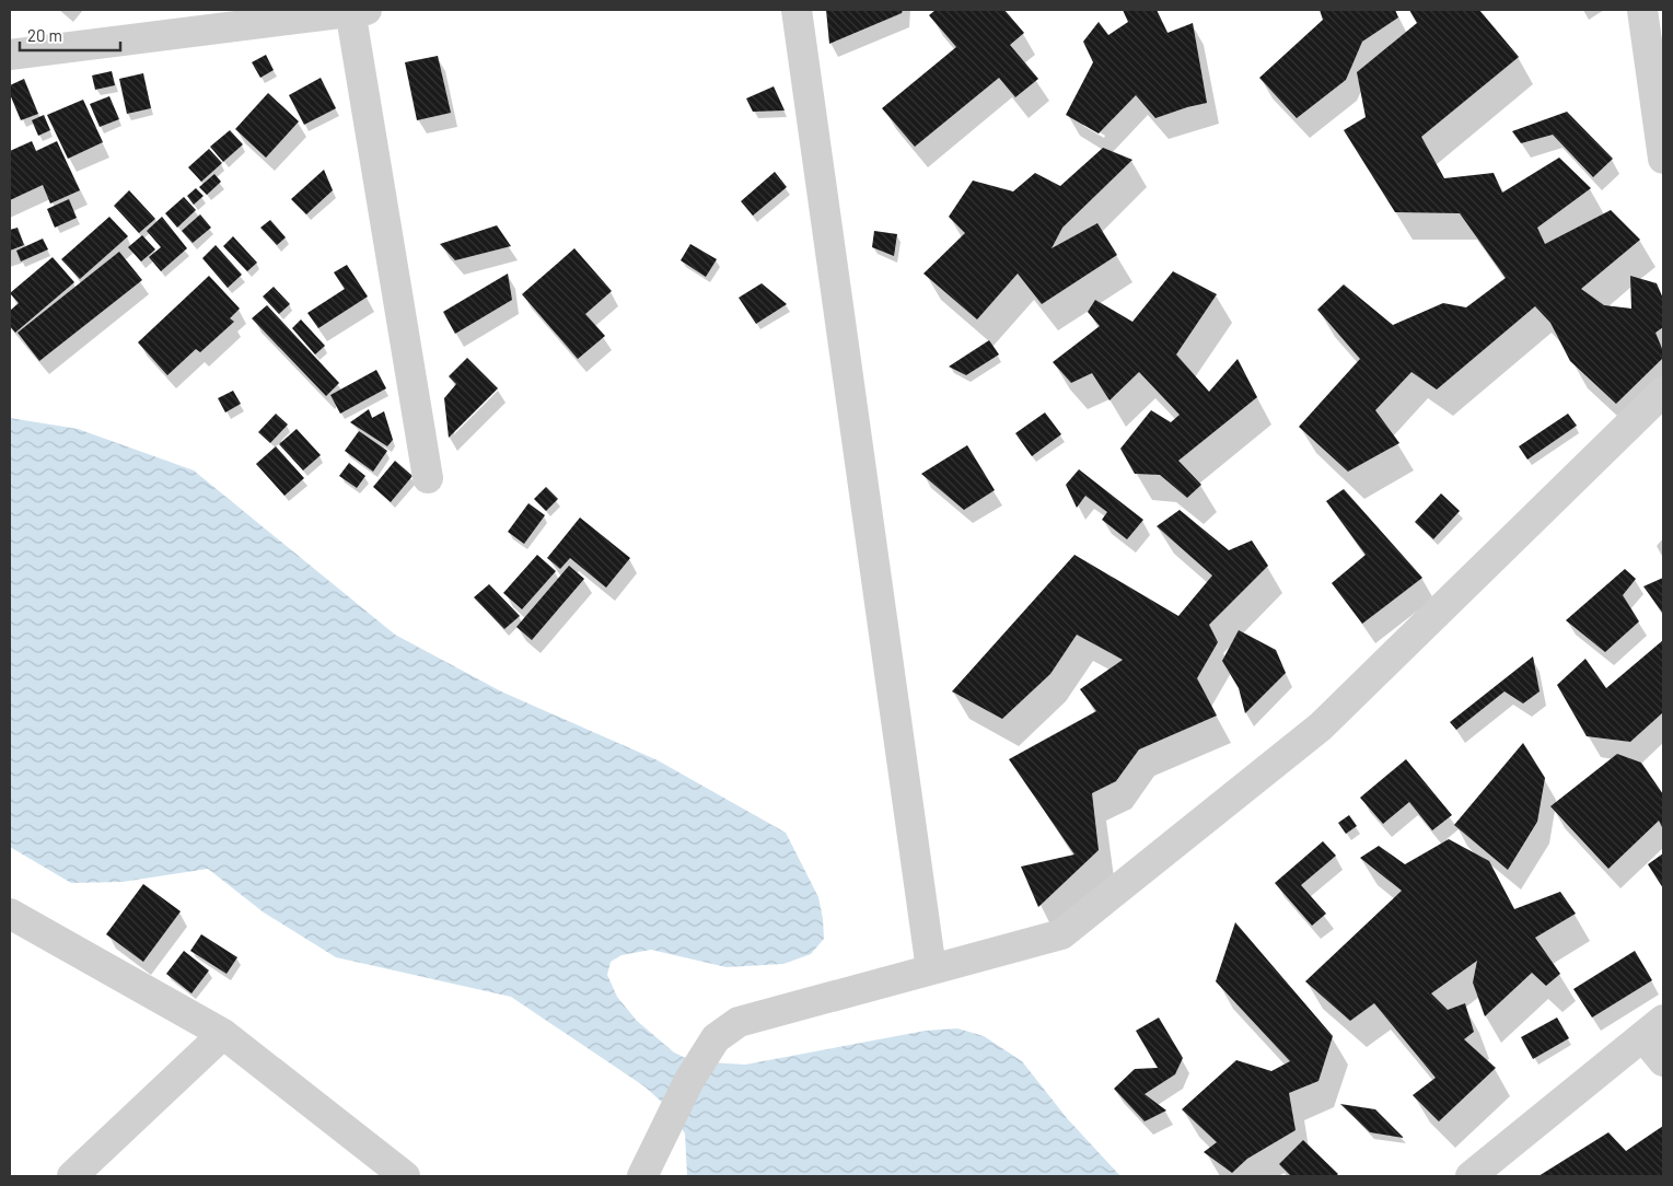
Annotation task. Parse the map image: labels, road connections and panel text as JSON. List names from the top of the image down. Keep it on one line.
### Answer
{"scale_bar":"20 m"}
